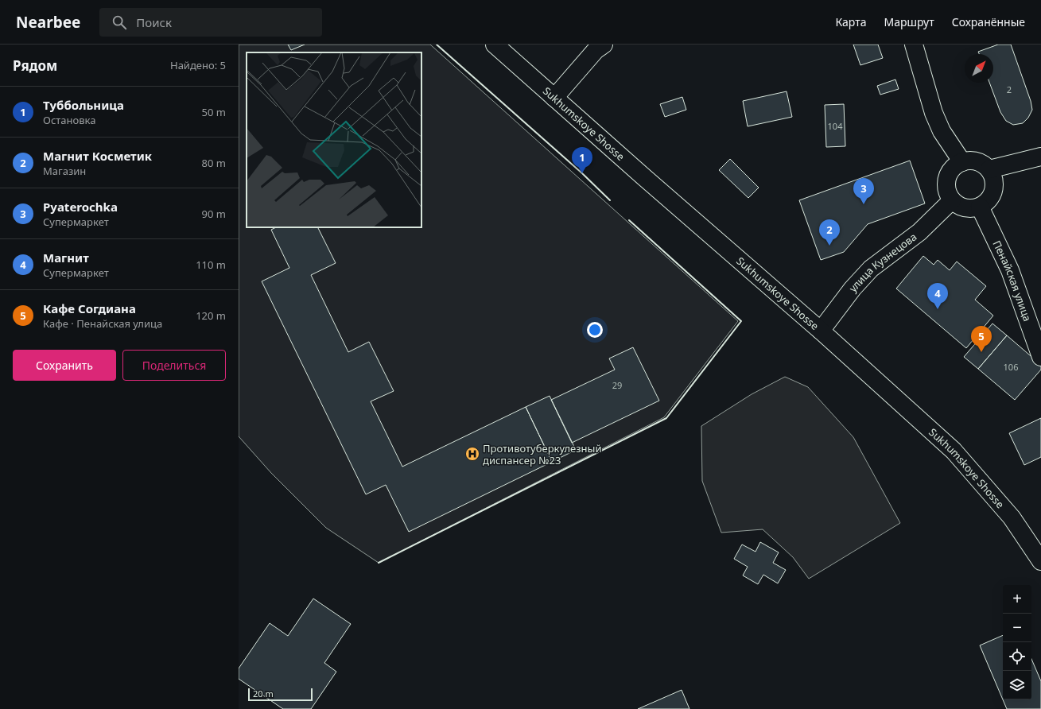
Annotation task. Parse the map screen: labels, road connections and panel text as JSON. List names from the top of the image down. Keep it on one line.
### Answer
{"streets":{"main road":["Sukhumskoye Shosse","улица Кузнецова","Пенайская улица"]},"crossings":[["Sukhumskoye Shosse","улица Кузнецова"],["улица Кузнецова","Пенайская улица"]],"places":{"hospital":["Противотуберкулезный диспансер №23"]},"house_numbers":["2","104","106","29"],"scale_bar":"20 m","north":"top right","page":{"header":"Nearbee","search":"Поиск","nav":["Карта","Маршрут","Сохранённые"],"heading":["Рядом","Найдено: 5"],"list":[{"mark":"1","name":"Туббольница","note":"Остановка","value":"50 m"},{"mark":"2","name":"Магнит Косметик","note":"Магазин","value":"80 m"},{"mark":"3","name":"Pyaterochka","note":"Супермаркет","value":"90 m"},{"mark":"4","name":"Магнит","note":"Супермаркет","value":"110 m"},{"mark":"5","name":"Кафе Согдиана","note":"Кафе · Пенайская улица","value":"120 m"}],"pins":["1","3","2","4","5"],"buttons":["Сохранить","Поделиться"],"map_buttons":["+","−"],"scale":"20 m"}}
